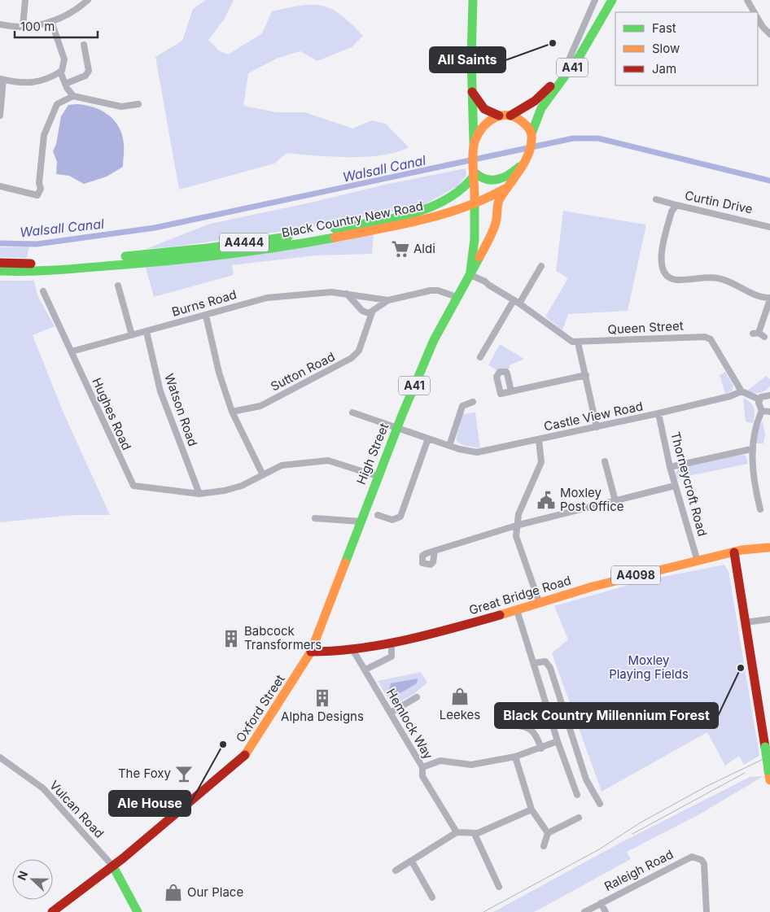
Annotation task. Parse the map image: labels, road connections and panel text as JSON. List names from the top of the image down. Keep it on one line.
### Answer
{"streets":{"main road":["A41","Black Country New Road","A4444","High Street","A4098","Great Bridge Road","Oxford Street"],"street":["Curtin Drive","Burns Road","Queen Street","Sutton Road","Watson Road","Hughes Road","Castle View Road","Thorneycroft Road","Hemlock Way","Vulcan Road","Raleigh Road"]},"crossings":[["A41","Black Country New Road"],["A41","High Street"],["Black Country New Road","High Street"],["Burns Road","Sutton Road"],["Burns Road","Watson Road"],["Burns Road","Hughes Road"],["Queen Street","Castle View Road"],["Queen Street","High Street"],["Watson Road","Hughes Road"],["Castle View Road","High Street"],["Castle View Road","Thorneycroft Road"],["High Street","Great Bridge Road"],["High Street","Oxford Street"],["Thorneycroft Road","Great Bridge Road"],["Great Bridge Road","Oxford Street"],["Great Bridge Road","Hemlock Way"],["Oxford Street","Vulcan Road"]],"water":["Walsall Canal"],"parks":["Moxley Playing Fields"],"places":{"other":["All Saints","Black Country Millennium Forest","Ale House"],"supermarket":["Aldi"],"public building":["Moxley Post Office"],"building":["Babcock Transformers","Alpha Designs"],"shop":["Leekes","Our Place"],"bar":["The Foxy"]},"legend":["Fast","Slow","Jam"],"scale_bar":"100 m","north":"left"}
